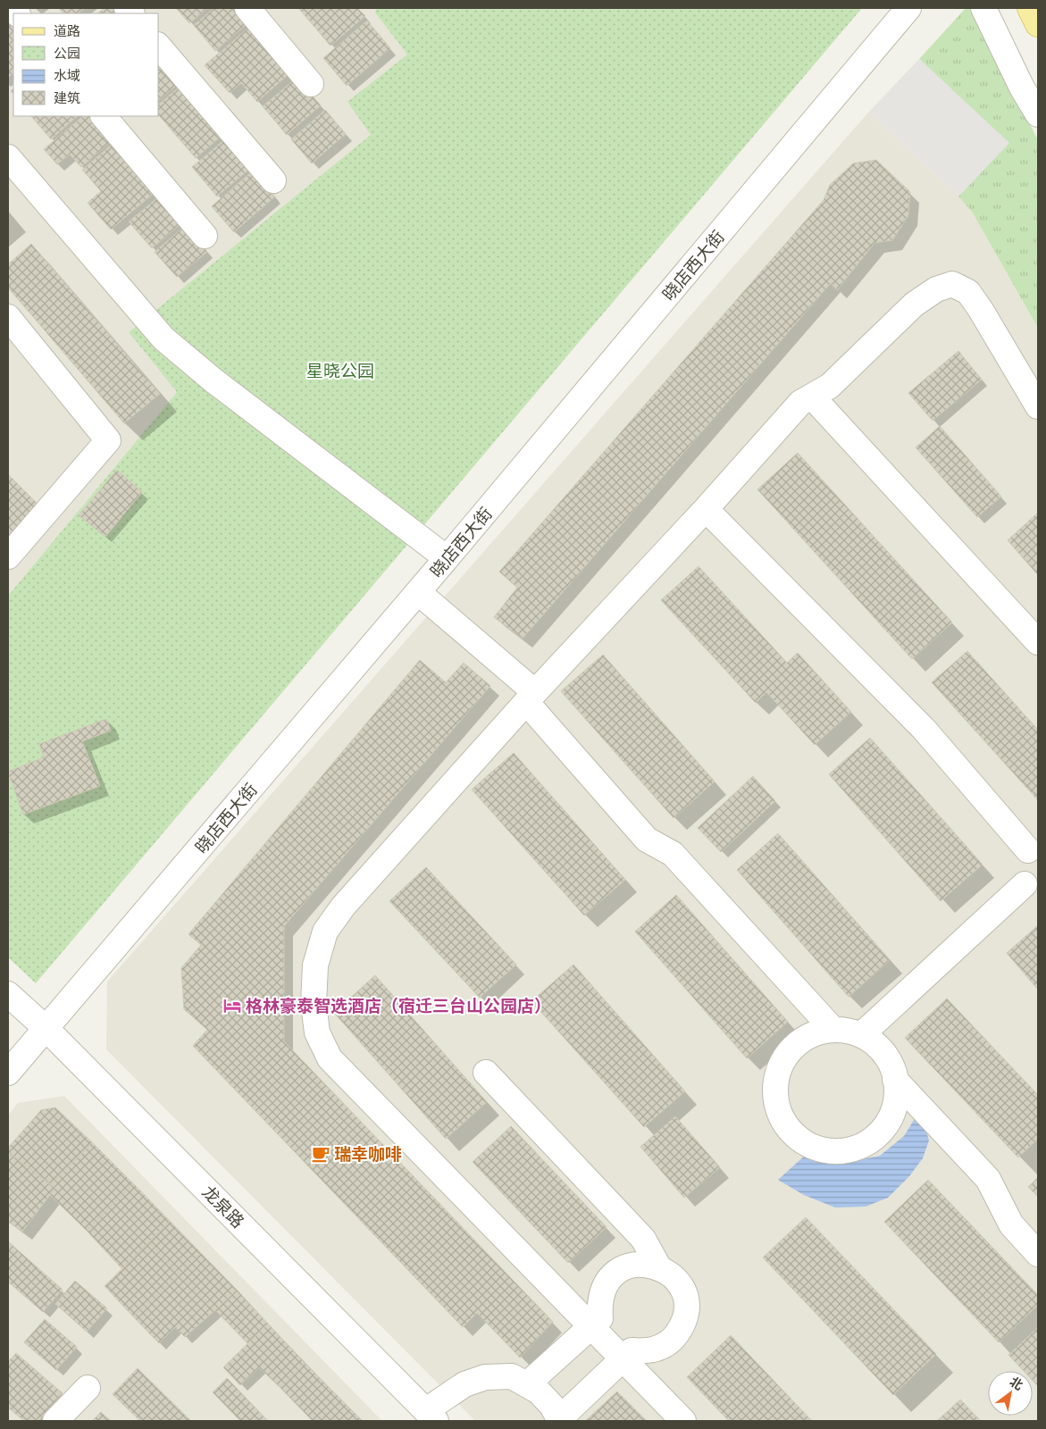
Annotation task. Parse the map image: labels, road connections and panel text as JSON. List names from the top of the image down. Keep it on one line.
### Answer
{"streets":{"street":["晓店西大街","龙泉路"]},"crossings":[["晓店西大街","龙泉路"]],"parks":["星晓公园"],"places":{"hotel":["格林豪泰智选酒店（宿迁三台山公园店）"],"cafe":["瑞幸咖啡"]},"legend":["道路","公园","水域","建筑"],"north":"top right"}
